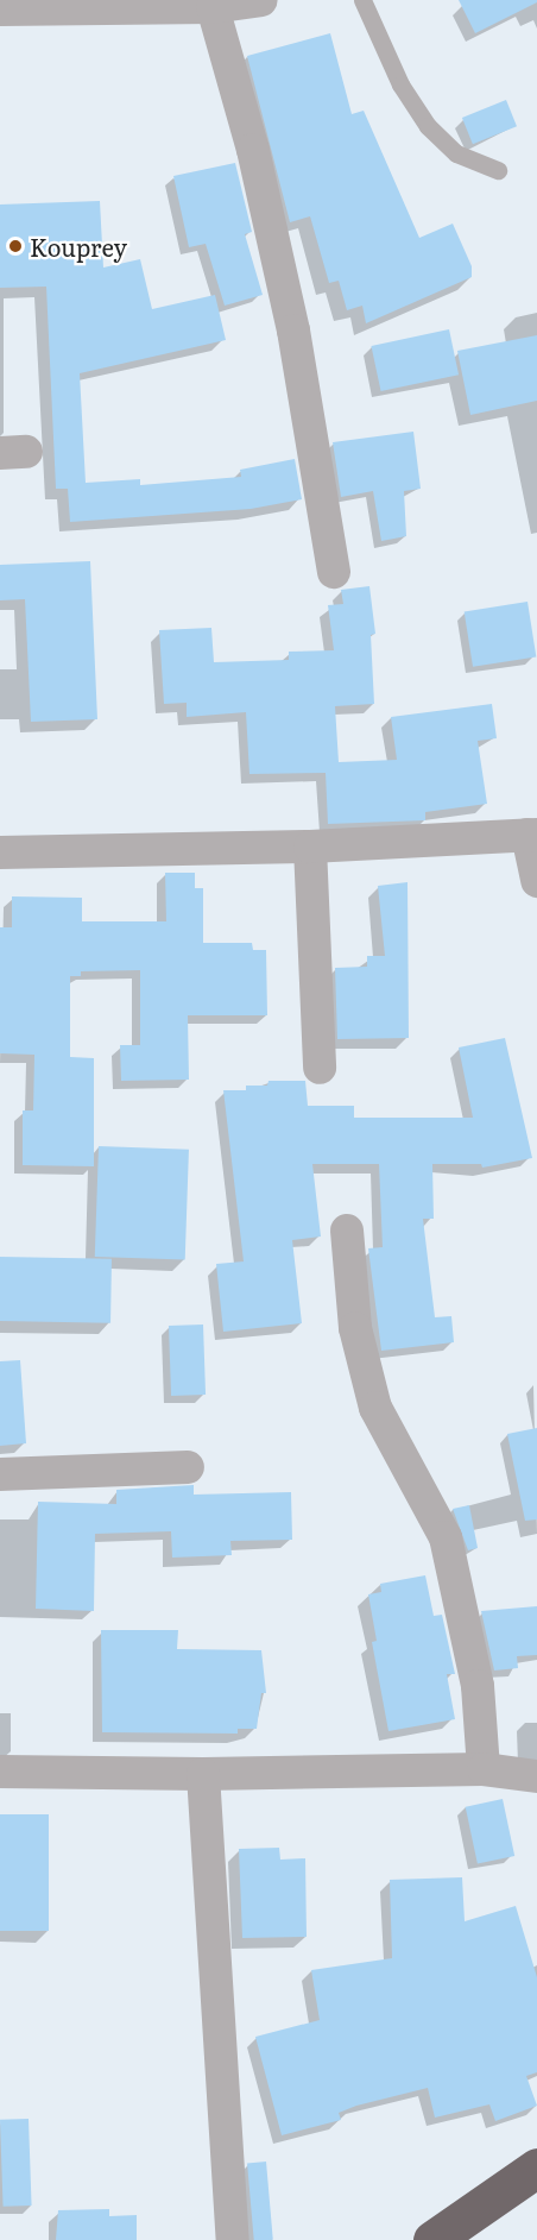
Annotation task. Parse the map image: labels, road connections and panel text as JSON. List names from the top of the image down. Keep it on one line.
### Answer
{"places":["Kouprey"]}
